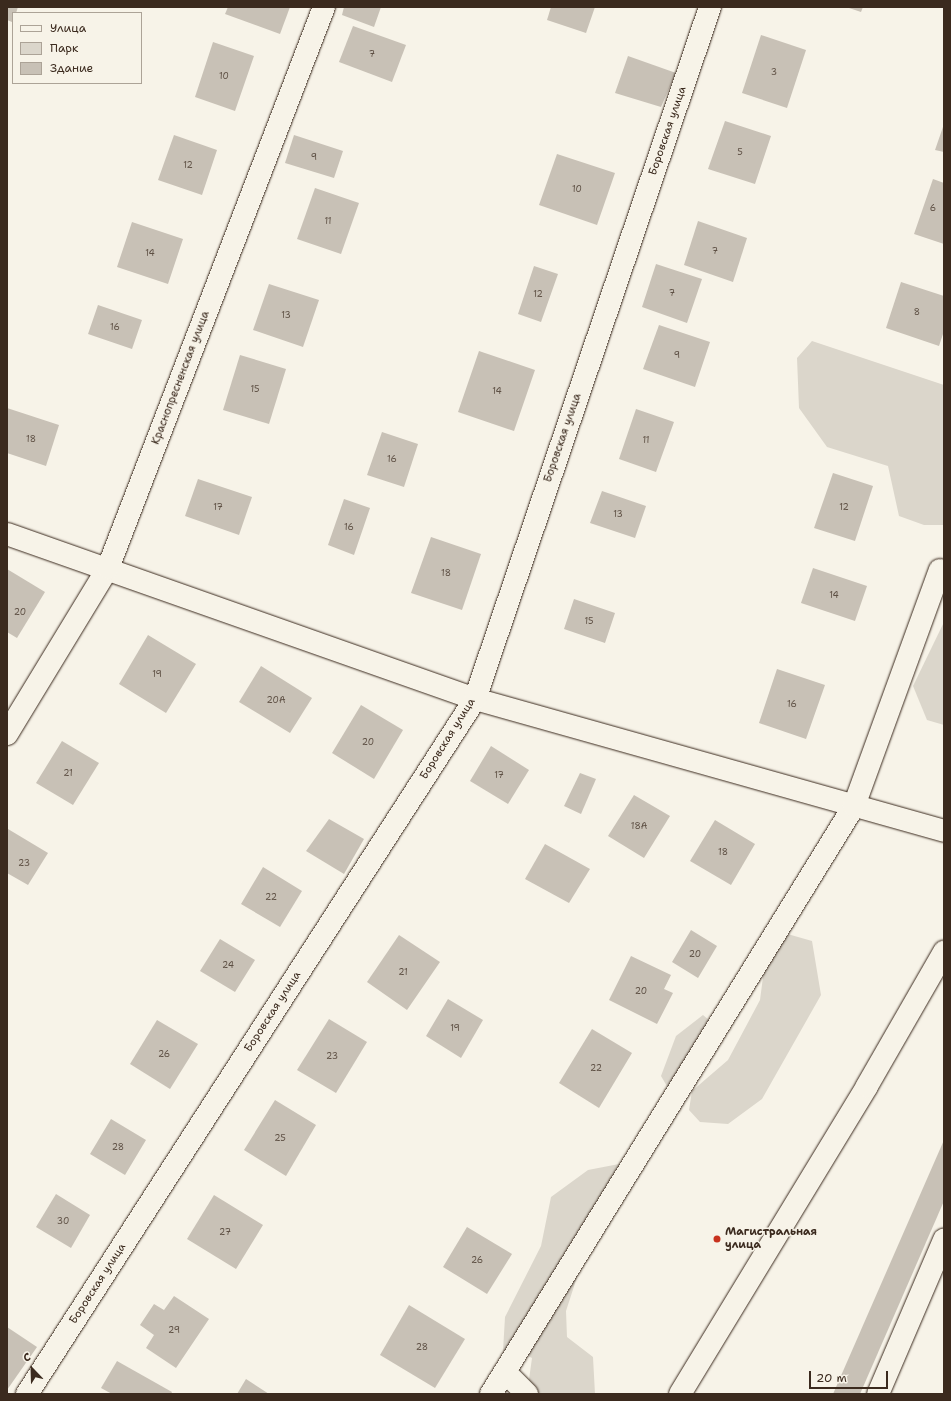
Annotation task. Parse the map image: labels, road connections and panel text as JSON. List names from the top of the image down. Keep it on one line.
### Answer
{"streets":{"street":["Боровская улица","Краснопресненская улица"]},"places":["Магистральная улица"],"house_numbers":["7","3","10","5","9","12","10","6","11","7","14","7","12","8","13","16","9","15","14","18","11","16","17","12","13","16","18","14","20","15","19","20А","16","20","21","17","18А","18","23","22","20","24","21","20","19","26","23","22","25","28","30","27","26","29","28"],"legend":["Улица","Парк","Здание"],"scale_bar":"20 m","north":"top left"}
